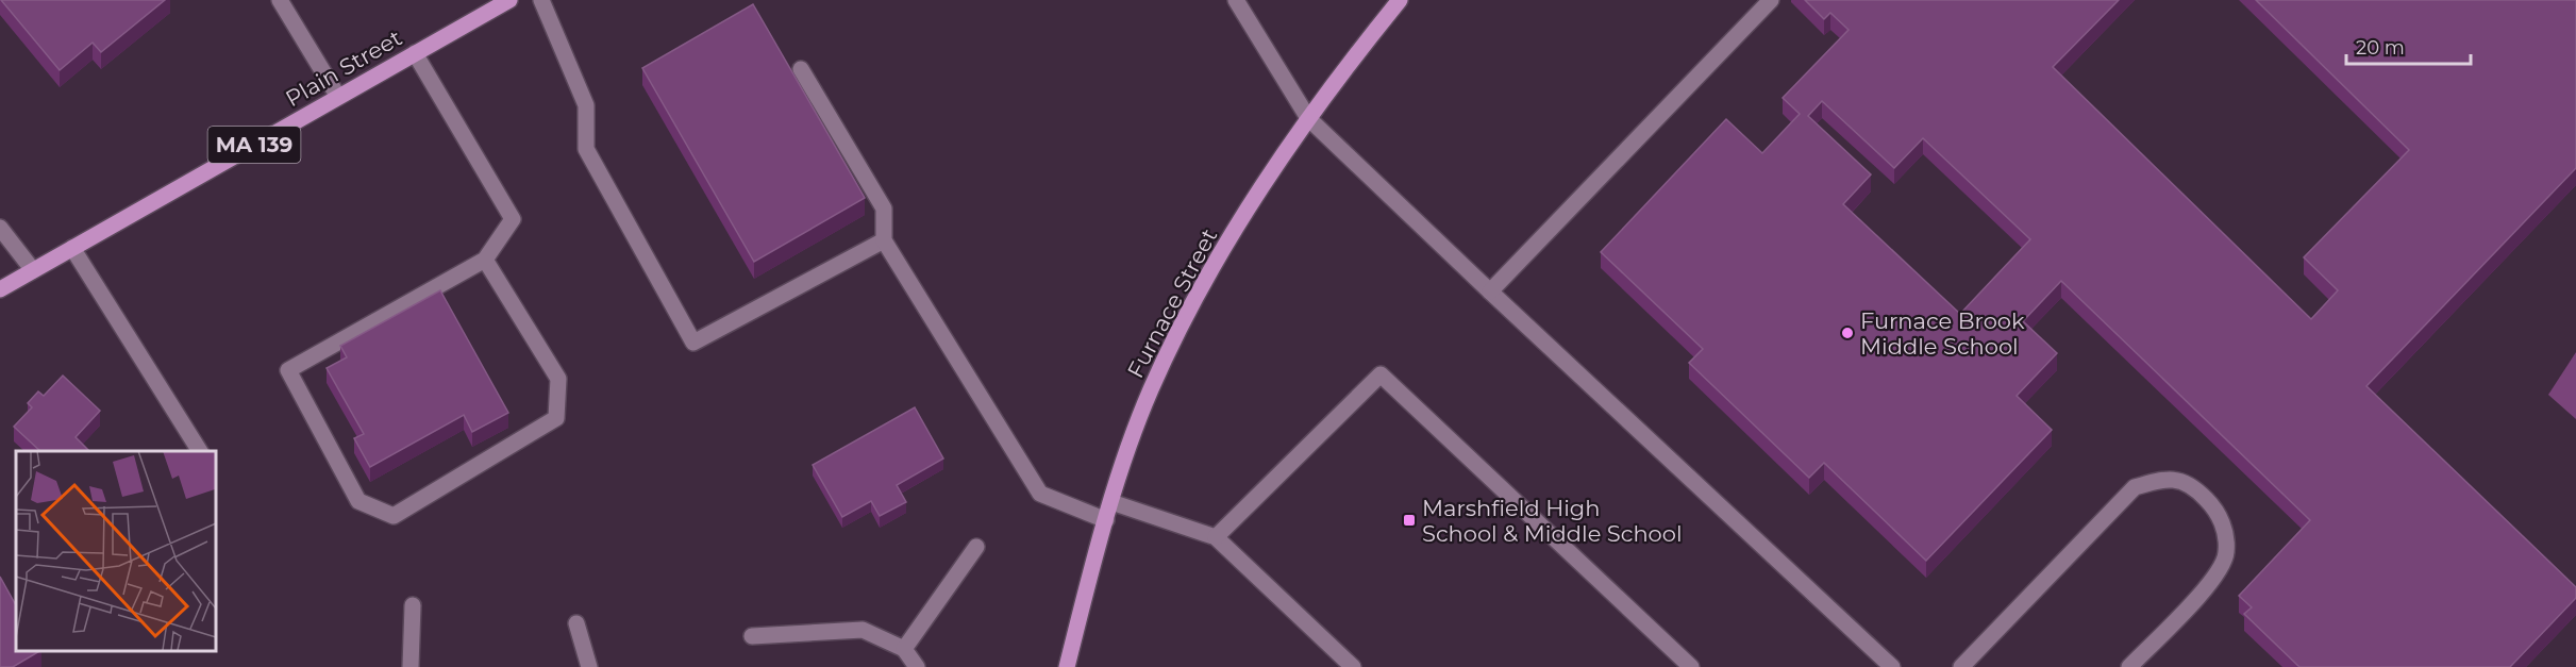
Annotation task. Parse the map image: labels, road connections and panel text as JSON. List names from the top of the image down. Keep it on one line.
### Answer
{"streets":{"main road":["Plain Street","MA 139","Furnace Street"]},"places":{"other":["Furnace Brook Middle School"],"transit":["Marshfield High School & Middle School"]},"scale_bar":"20 m"}
